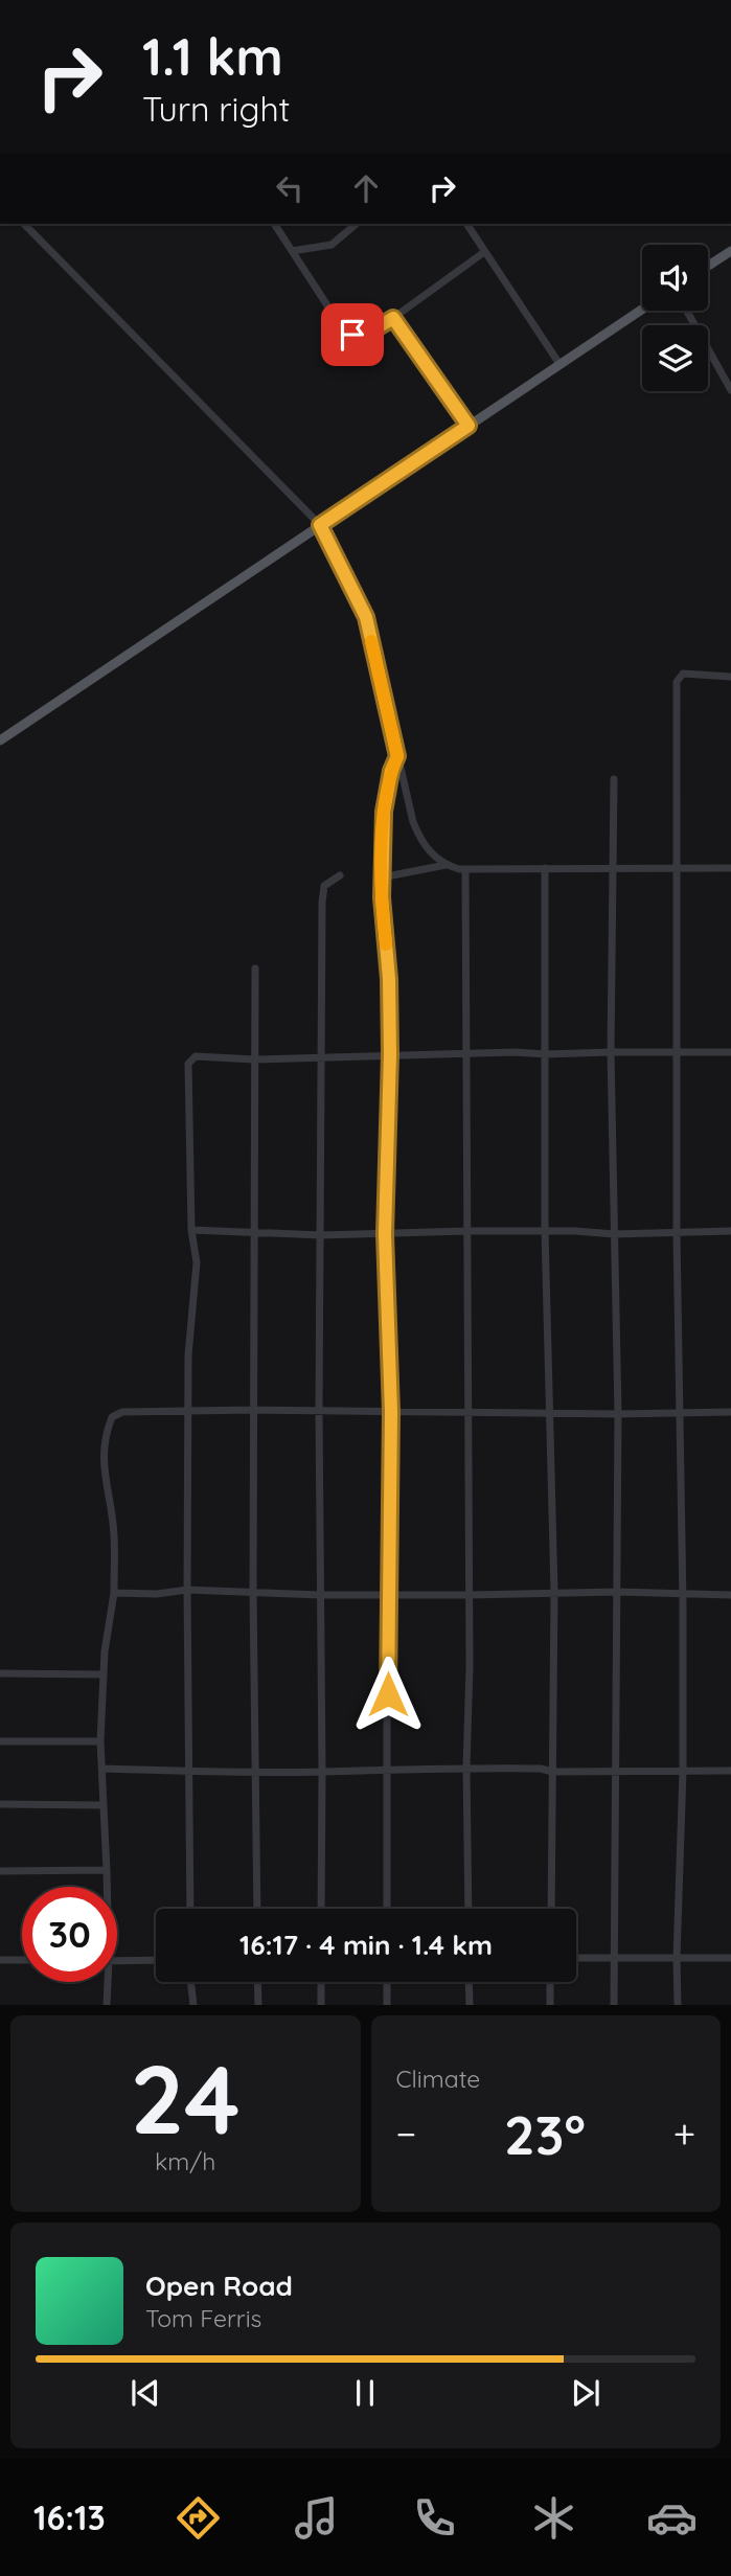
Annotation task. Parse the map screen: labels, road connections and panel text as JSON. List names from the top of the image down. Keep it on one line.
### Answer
{"page":{"turn":["1.1 km","Turn right"],"limit":"30","trip":"16:17 · 4 min · 1.4 km","tile":[["24","km/h"],"Climate"],"heat":["−","23°","+"],"song":["Open Road","Tom Ferris"],"tabs":"16:13"}}
